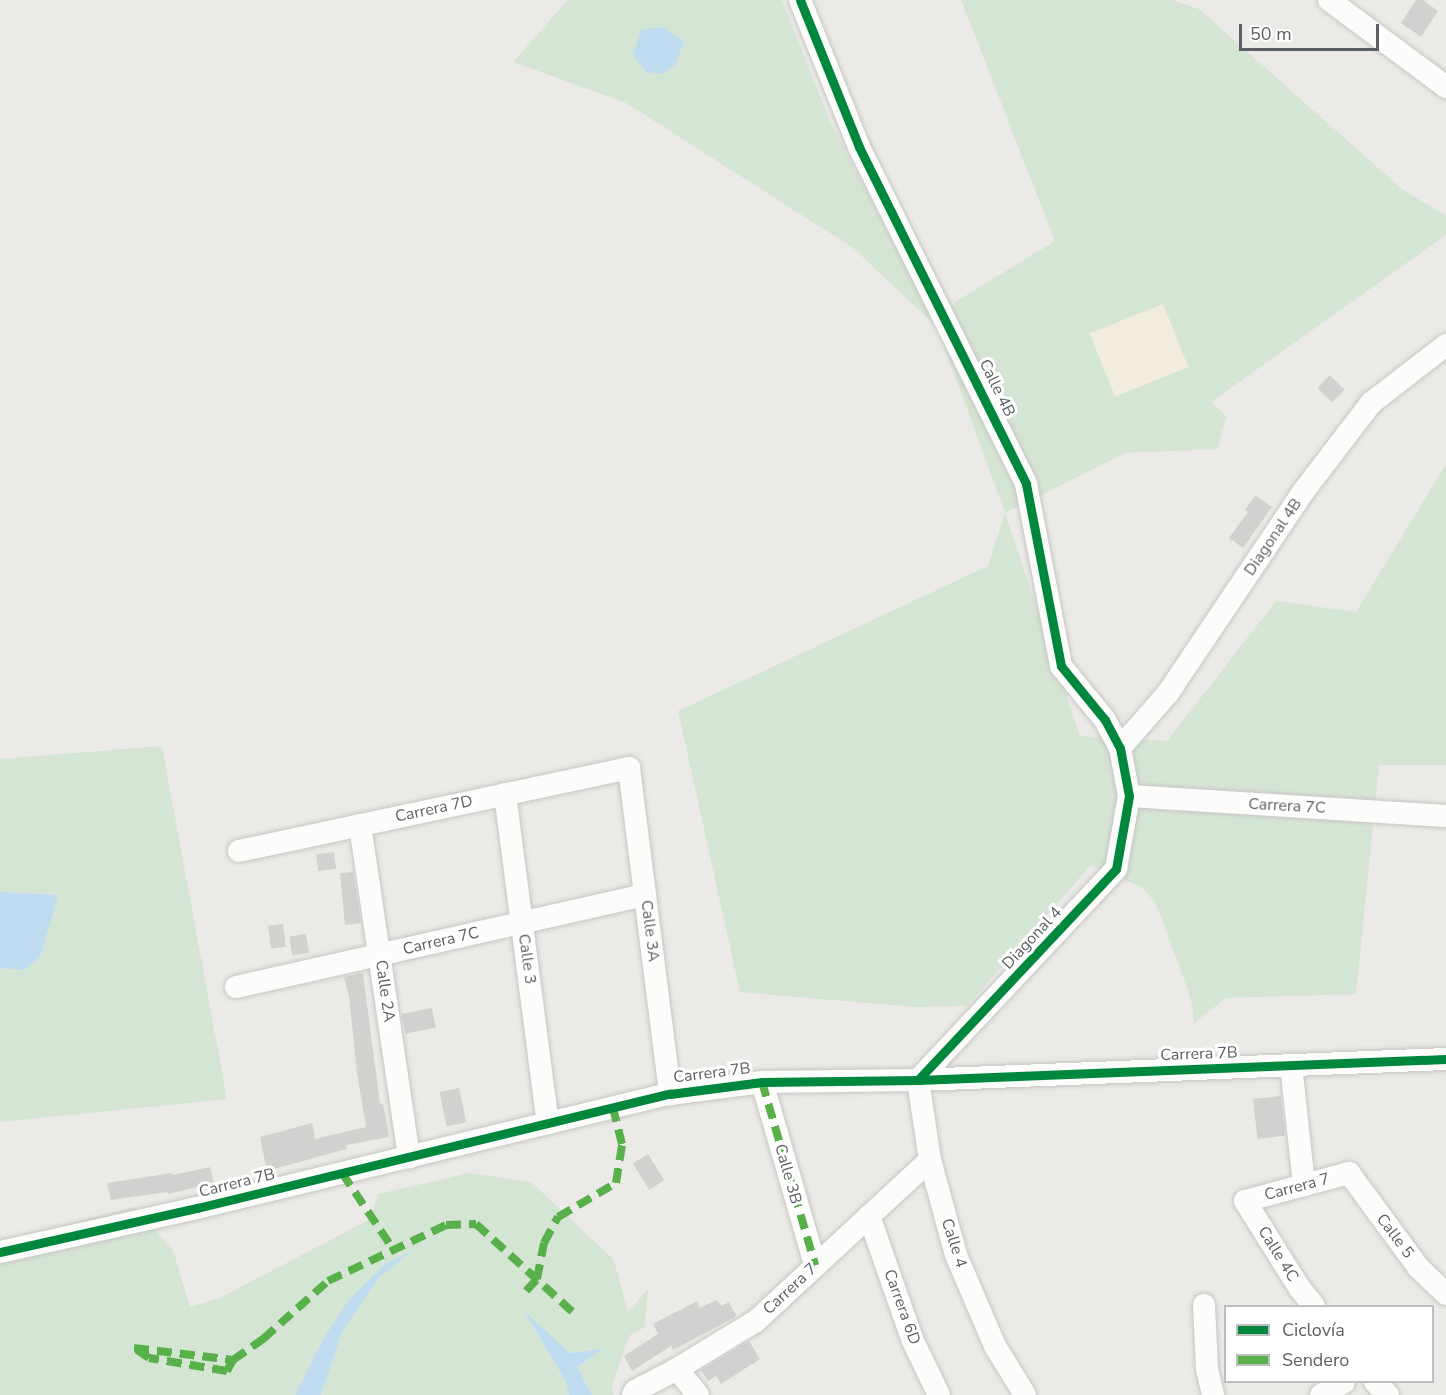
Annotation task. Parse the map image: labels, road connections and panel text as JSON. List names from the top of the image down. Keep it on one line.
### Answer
{"streets":{"street":["Calle 4B","Diagonal 4B","Carrera 7C","Carrera 7D","Calle 3A","Diagonal 4","Calle 3","Calle 2A","Carrera 7B","Calle 3B","Carrera 7","Calle 5","Calle 4","Calle 4C","Carrera 6D"]},"crossings":[["Calle 4B","Diagonal 4B"],["Calle 4B","Carrera 7C"],["Calle 4B","Diagonal 4"],["Carrera 7C","Calle 3A"],["Carrera 7C","Diagonal 4"],["Carrera 7C","Calle 3"],["Carrera 7C","Calle 2A"],["Carrera 7D","Calle 3A"],["Carrera 7D","Calle 3"],["Carrera 7D","Calle 2A"],["Calle 3A","Carrera 7B"],["Diagonal 4","Carrera 7B"],["Diagonal 4","Calle 4"],["Calle 3","Carrera 7B"],["Calle 2A","Carrera 7B"],["Carrera 7B","Calle 3B"],["Carrera 7B","Calle 4"],["Calle 3B","Carrera 7"],["Carrera 7","Calle 5"],["Carrera 7","Calle 4"],["Carrera 7","Calle 4C"],["Carrera 7","Carrera 6D"]],"legend":["Ciclovía","Sendero"],"scale_bar":"50 m"}
